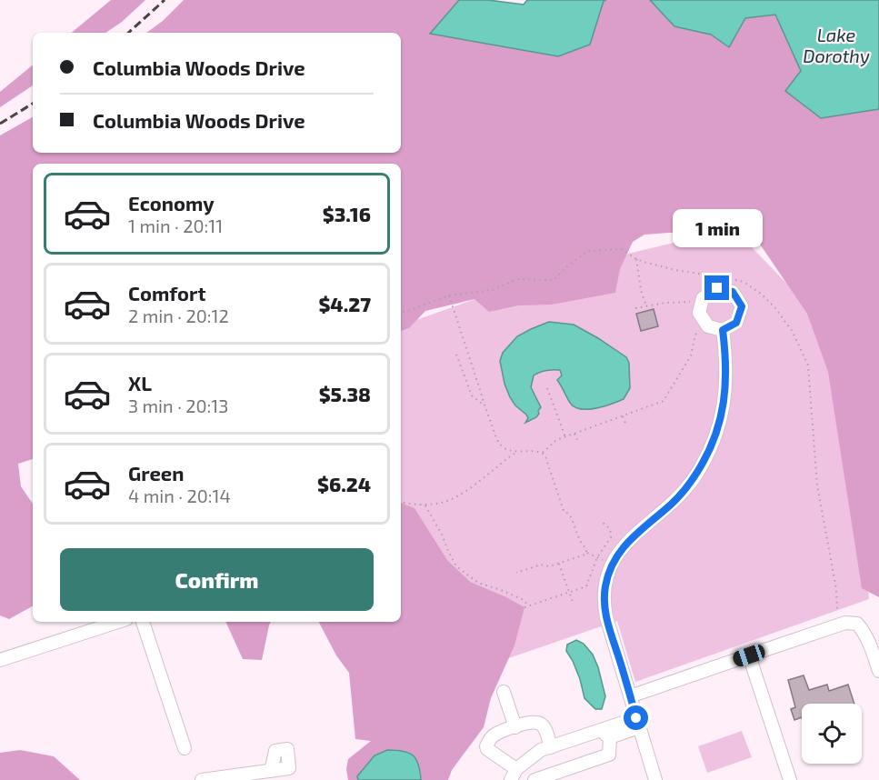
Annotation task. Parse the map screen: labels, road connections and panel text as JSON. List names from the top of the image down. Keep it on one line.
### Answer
{"water":["Lake Dorothy"],"page":{"banner":["Columbia Woods Drive","Columbia Woods Drive"],"list":[{"name":"Economy","note":"1 min · 20:11","value":"$3.16"},{"name":"Comfort","note":"2 min · 20:12","value":"$4.27"},{"name":"XL","note":"3 min · 20:13","value":"$5.38"},{"name":"Green","note":"4 min · 20:14","value":"$6.24"}],"bubble":"1 min","buttons":"Confirm"}}
